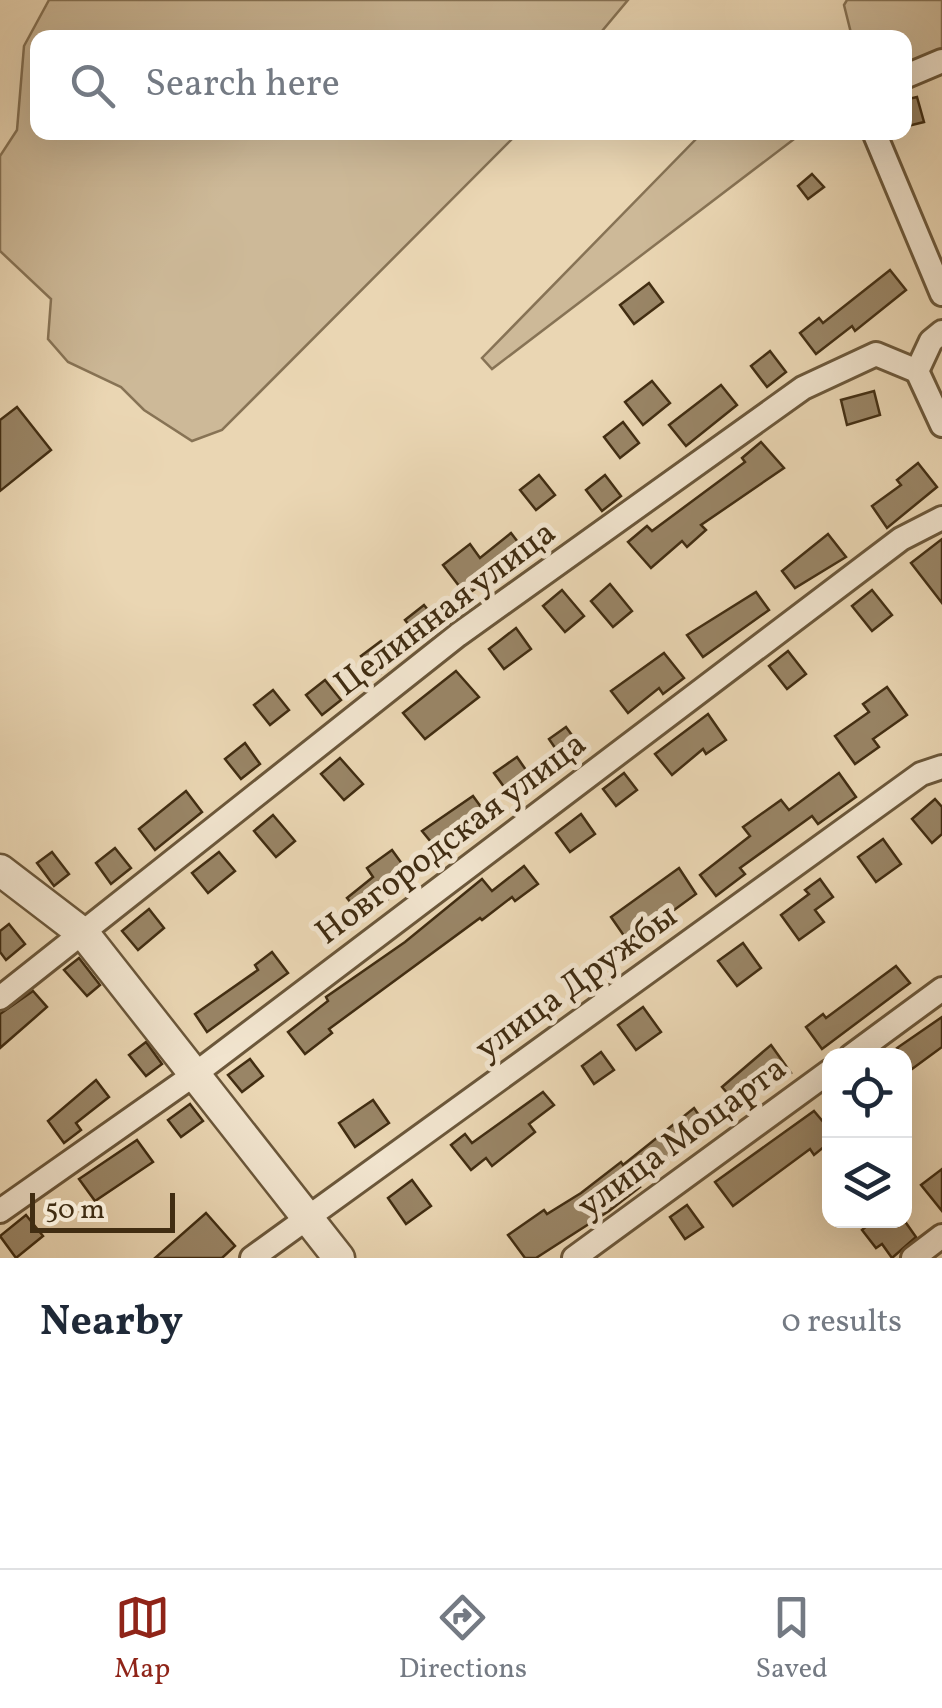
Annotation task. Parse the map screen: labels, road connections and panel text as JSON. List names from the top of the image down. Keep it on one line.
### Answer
{"streets":{"street":["Целинная улица","Новгородская улица","улица Дружбы","улица Моцарта"]},"scale_bar":"50 m","page":{"search":"Search here","scale":"50 m","heading":["Nearby","0 results"],"nav":["Map","Directions","Saved"]}}
